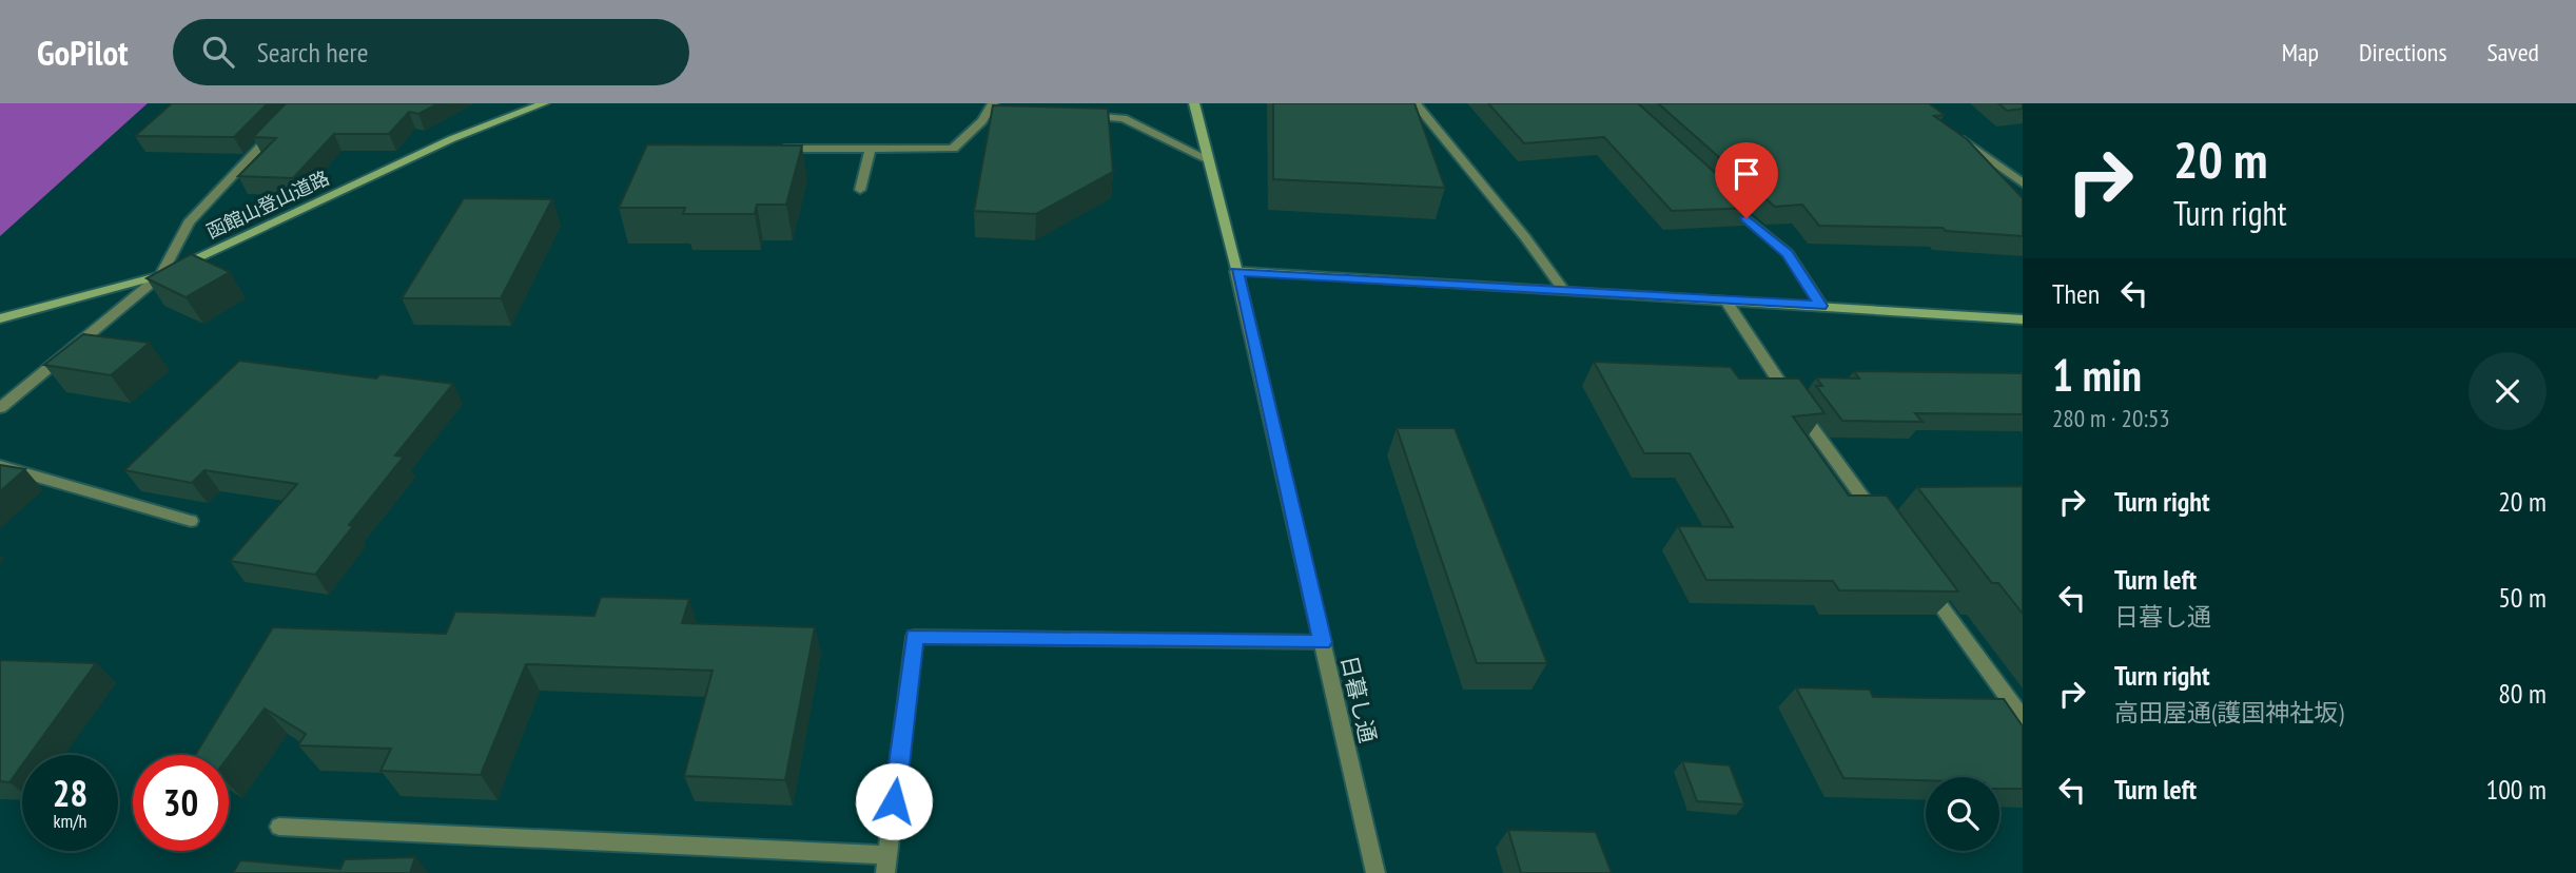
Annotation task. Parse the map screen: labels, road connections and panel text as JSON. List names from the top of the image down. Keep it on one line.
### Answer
{"streets":{"main road":["函館山登山道路","日暮し通"]},"page":{"header":"GoPilot","search":"Search here","nav":["Map","Directions","Saved"],"turn":["20 m","Turn right"],"then":"Then","heading":["1 min","280 m · 20:53"],"list":[{"name":"Turn right","value":"20 m"},{"name":"Turn left","note":"日暮し通","value":"50 m"},{"name":"Turn right","note":"高田屋通(護国神社坂)","value":"80 m"},{"name":"Turn left","value":"100 m"}],"speed":"28 km/h","limit":"30"}}
